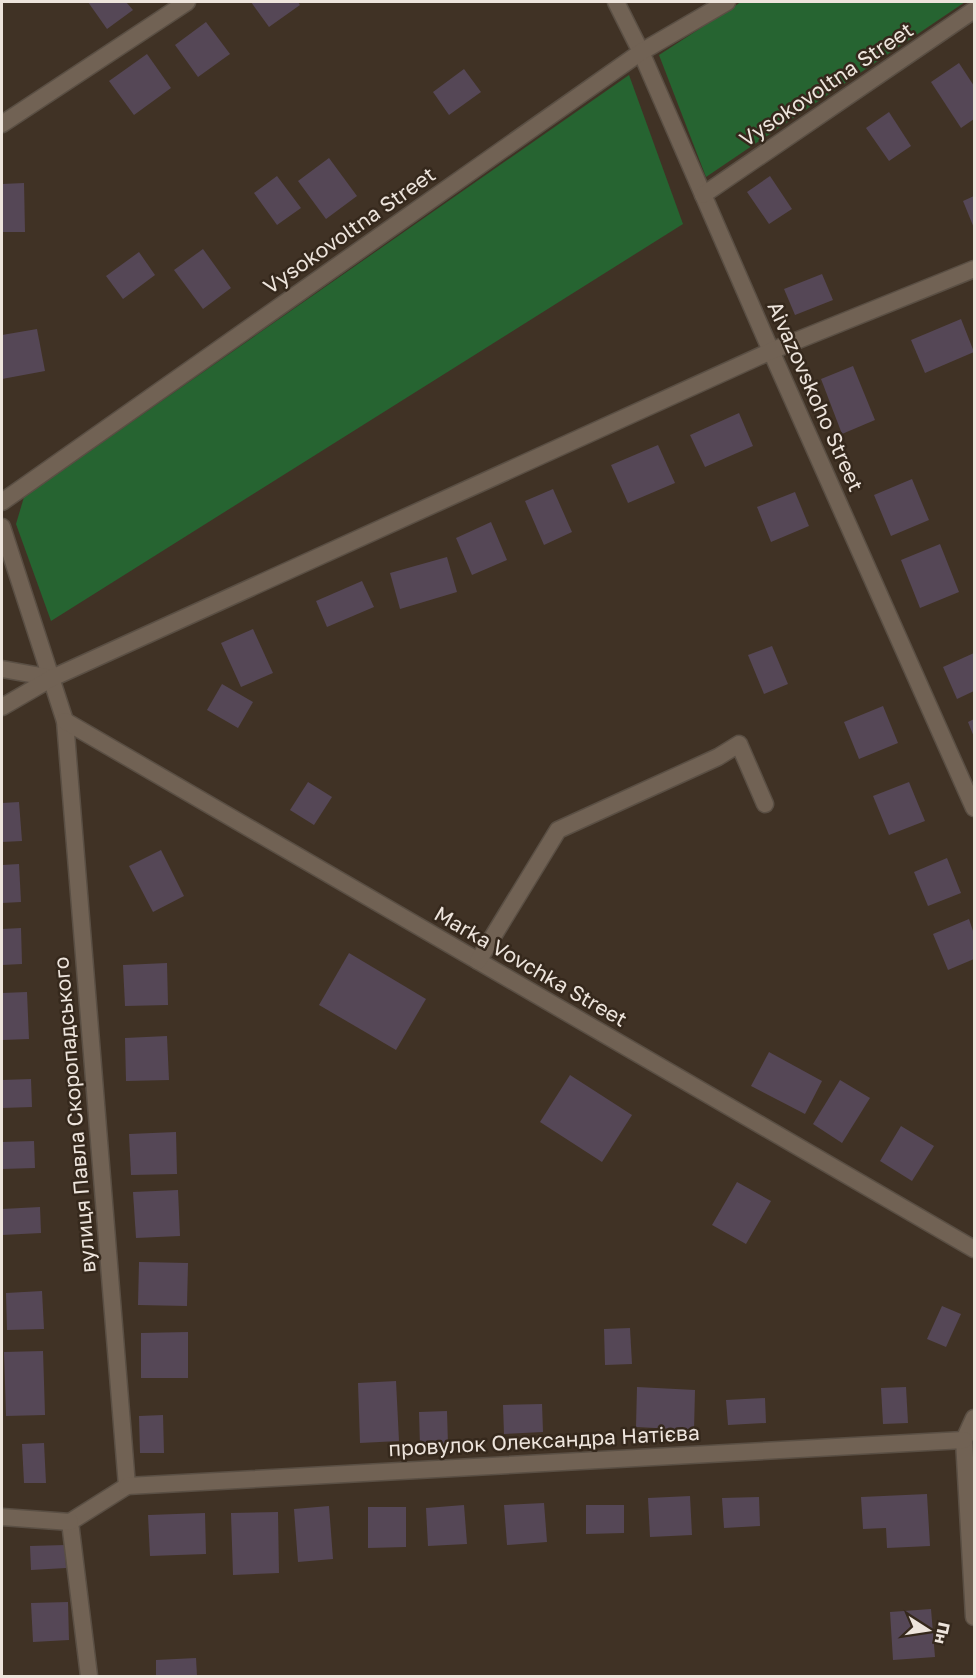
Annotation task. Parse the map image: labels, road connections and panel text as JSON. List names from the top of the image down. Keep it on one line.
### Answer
{"streets":{"street":["Vysokovoltna Street","Aivazovskoho Street","Marka Vovchka Street","вулиця Павла Скоропадського","провулок Олександра Натієва"]},"crossings":[["Vysokovoltna Street","Aivazovskoho Street"],["Marka Vovchka Street","вулиця Павла Скоропадського"],["вулиця Павла Скоропадського","провулок Олександра Натієва"]],"north":"right"}
